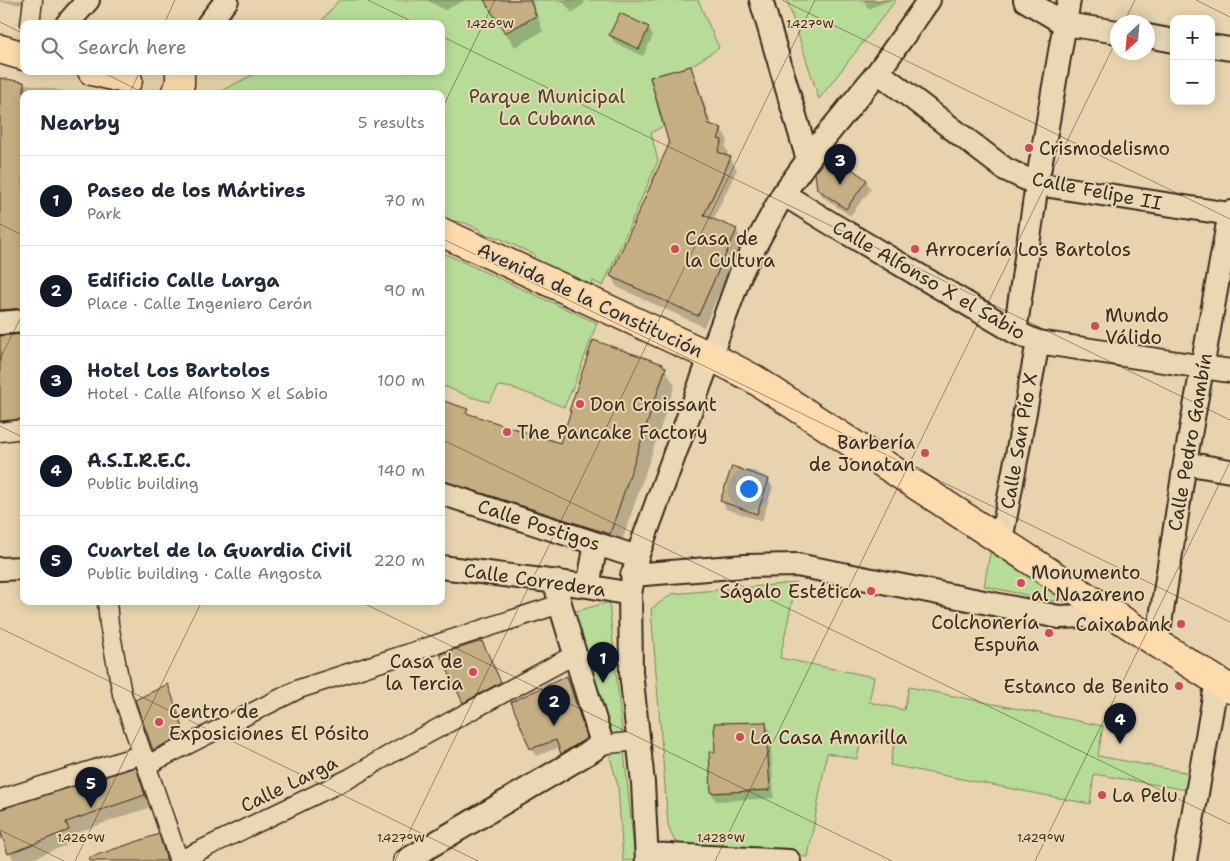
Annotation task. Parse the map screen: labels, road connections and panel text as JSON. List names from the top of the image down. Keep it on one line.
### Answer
{"streets":{"main road":["Avenida de la Constitución"],"street":["Calle Felipe II","Calle Alfonso X el Sabio","Calle San Pío X","Calle Pedro Gambín","Calle Postigos","Calle Corredera","Calle Larga"]},"crossings":[["Calle Felipe II","Calle Pedro Gambín"],["Calle Alfonso X el Sabio","Calle San Pío X"],["Calle Alfonso X el Sabio","Calle Pedro Gambín"],["Avenida de la Constitución","Calle San Pío X"],["Avenida de la Constitución","Calle Pedro Gambín"],["Calle Postigos","Calle Corredera"]],"parks":["Parque Municipal La Cubana"],"places":["Crismodelismo","Casa de la Cultura","Arrocería Los Bartolos","Mundo Válido","Don Croissant","The Pancake Factory","Barbería de Jonatan","Monumento al Nazareno","Ságalo Estética","Caixabank","Colchonería Espuña","Casa de la Tercia","Estanco de Benito","Centro de Exposiciones El Pósito","La Casa Amarilla","La Pelu"],"north":"bottom left","page":{"map_buttons":["+","−"],"search":"Search here","heading":["Nearby","5 results"],"pins":["3","1","2","4","5"],"list":[{"mark":"1","name":"Paseo de los Mártires","note":"Park","value":"70 m"},{"mark":"2","name":"Edificio Calle Larga","note":"Place · Calle Ingeniero Cerón","value":"90 m"},{"mark":"3","name":"Hotel Los Bartolos","note":"Hotel · Calle Alfonso X el Sabio","value":"100 m"},{"mark":"4","name":"A.S.I.R.E.C.","note":"Public building","value":"140 m"},{"mark":"5","name":"Cuartel de la Guardia Civil","note":"Public building · Calle Angosta","value":"220 m"}]},"coordinates":["1.426°W","1.427°W","1.428°W","1.429°W"]}
